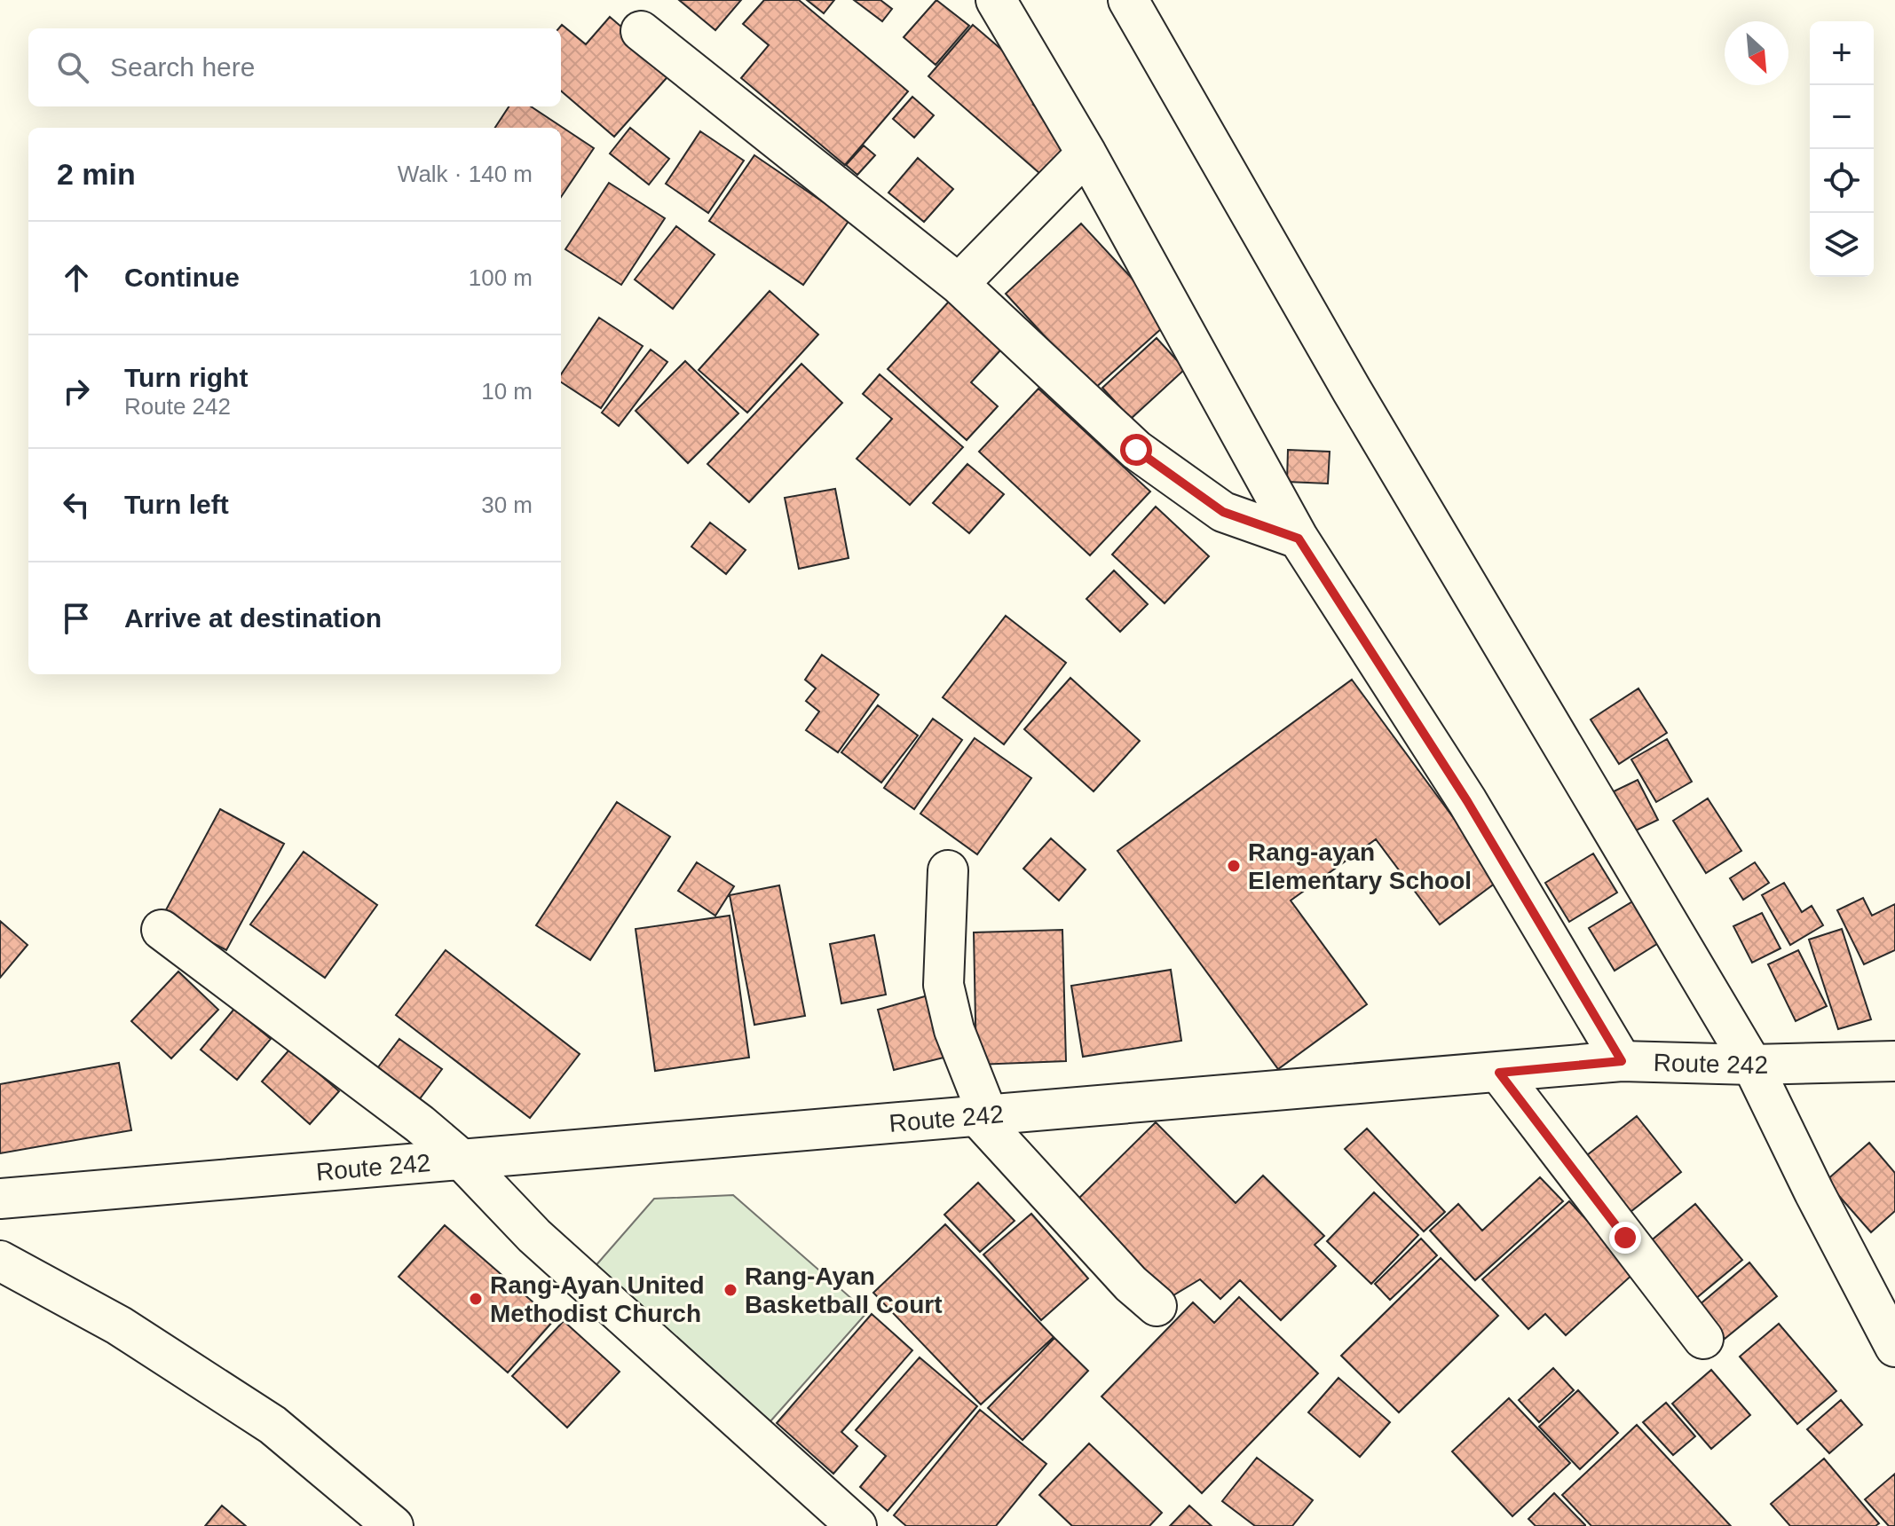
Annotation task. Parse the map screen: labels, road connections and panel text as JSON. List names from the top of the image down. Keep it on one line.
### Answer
{"streets":{"street":["Route 242"]},"places":["Rang-ayan Elementary School","Rang-Ayan Basketball Court","Rang-Ayan United Methodist Church"],"north":"bottom right","page":{"map_buttons":["+","−"],"search":"Search here","heading":["2 min","Walk · 140 m"],"list":[["Continue","100 m"],["Turn right","Route 242","10 m"],["Turn left","30 m"],"Arrive at destination"]}}
